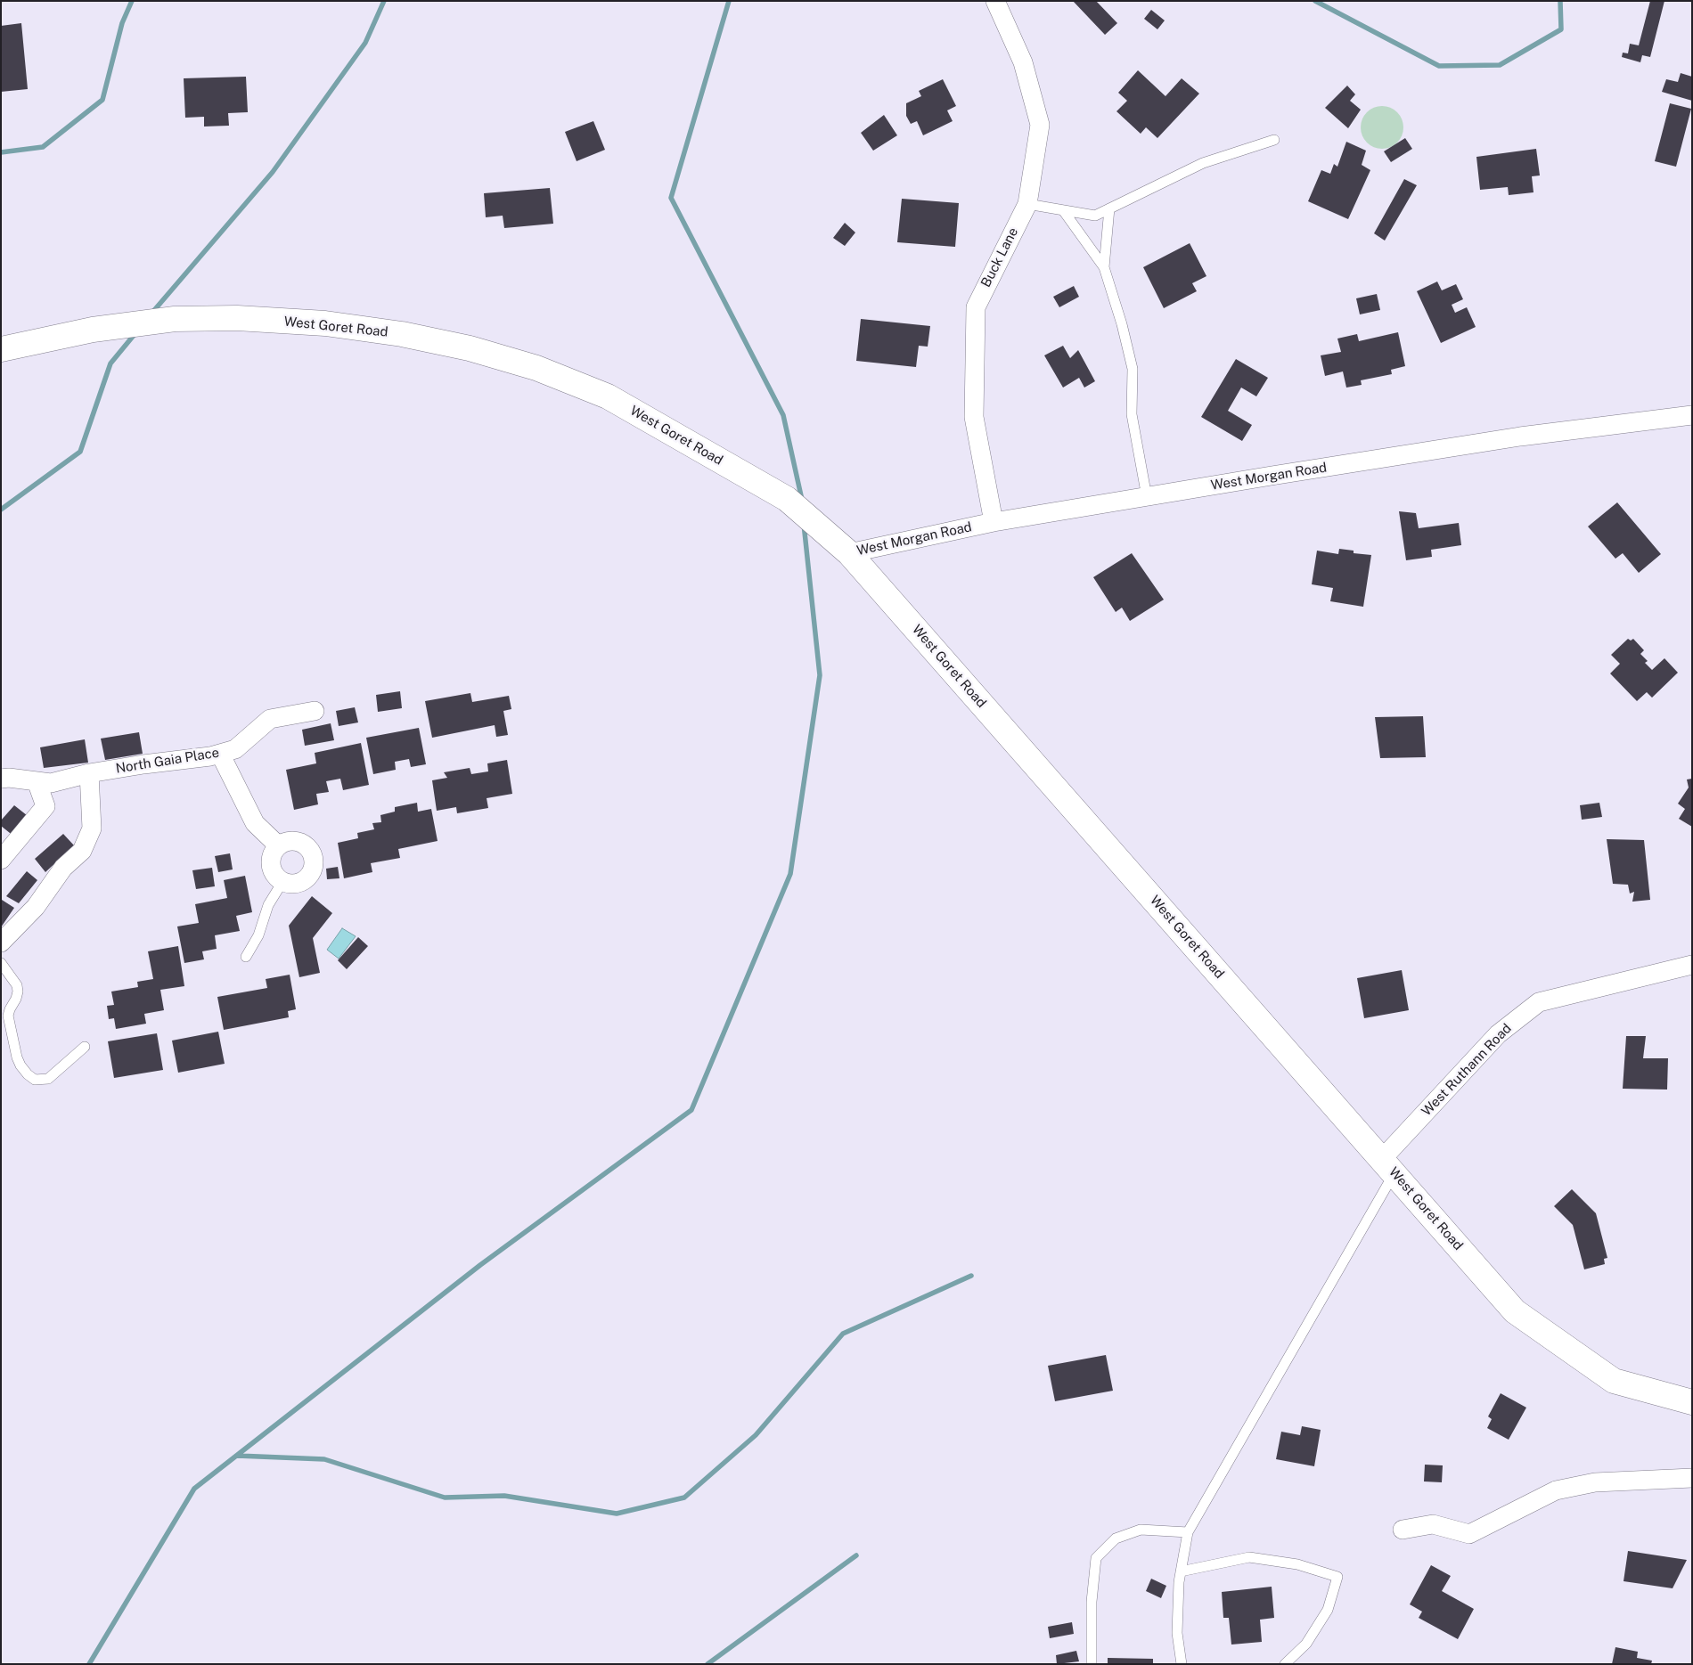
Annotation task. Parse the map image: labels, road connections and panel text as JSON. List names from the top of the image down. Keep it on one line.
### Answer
{"streets":{"street":["Buck Lane","West Goret Road","West Morgan Road","North Gaia Place","West Ruthann Road"]},"crossings":[["Buck Lane","West Morgan Road"],["West Goret Road","West Morgan Road"],["West Goret Road","West Ruthann Road"]]}
